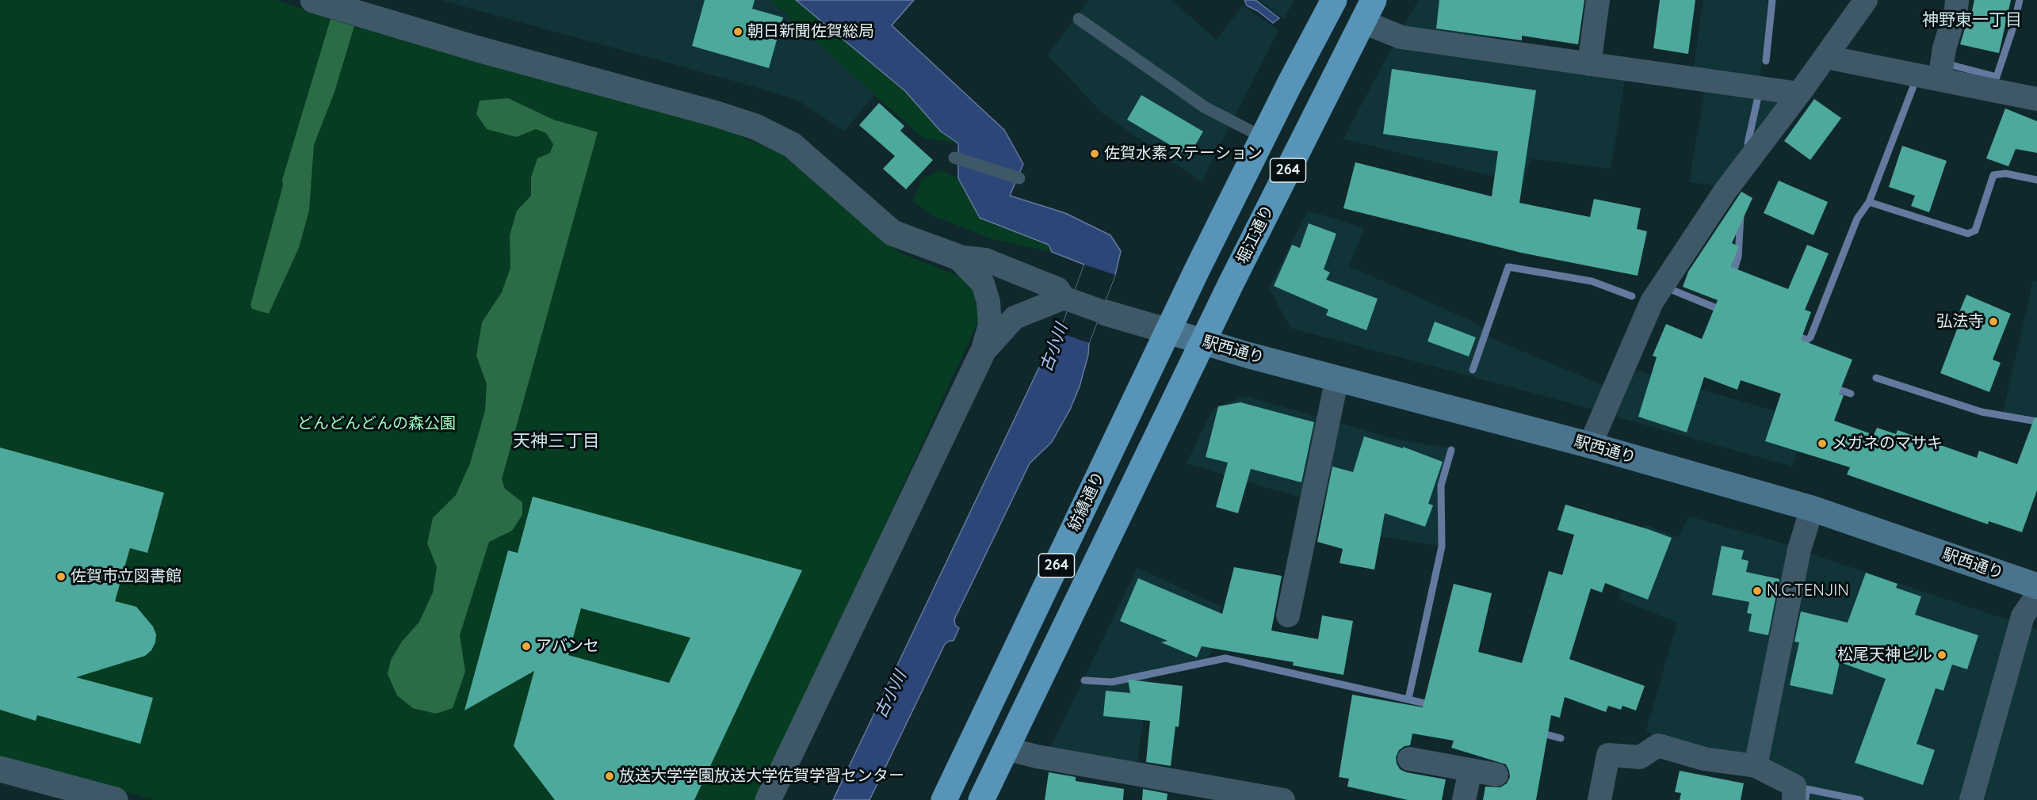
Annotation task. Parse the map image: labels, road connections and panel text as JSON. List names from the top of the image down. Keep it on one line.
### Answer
{"streets":{"highway":["264","堀江通り","紡績通り"],"main road":["駅西通り"]},"crossings":[["264","堀江通り"],["264","駅西通り"],["264","紡績通り"],["堀江通り","駅西通り"],["駅西通り","紡績通り"]],"districts":["神野東一丁目","天神三丁目"],"water":["古小川"],"parks":["どんどんどんの森公園"],"places":["朝日新聞佐賀総局","佐賀水素ステーション","弘法寺","メガネのマサキ","佐賀市立図書館","N.C.TENJIN","アバンセ","松尾天神ビル","放送大学学園放送大学佐賀学習センター"]}
